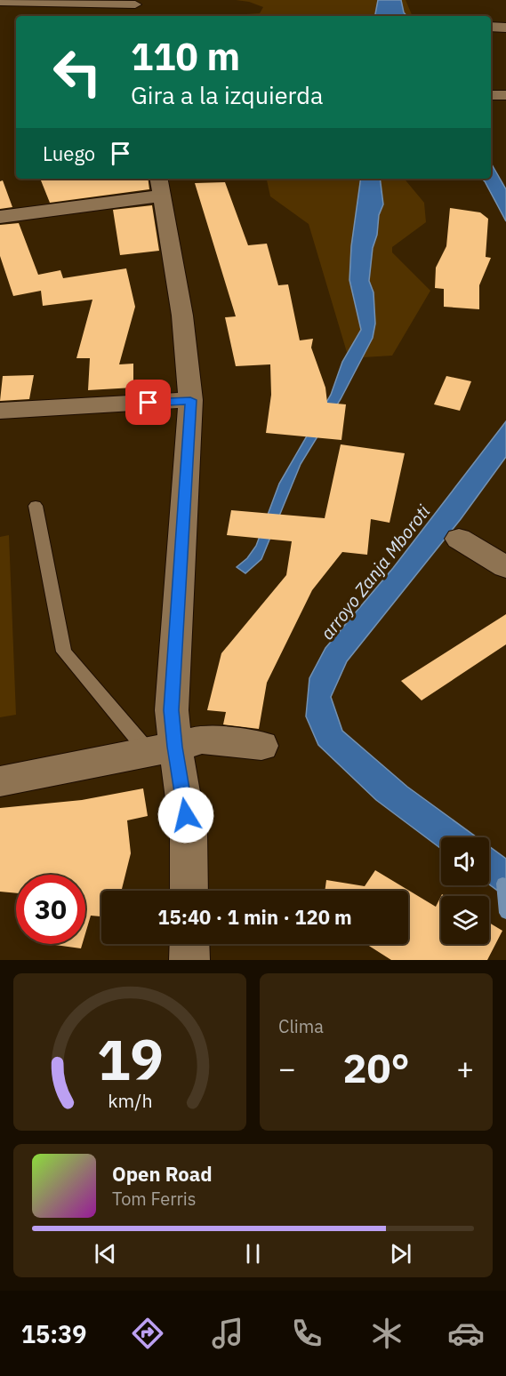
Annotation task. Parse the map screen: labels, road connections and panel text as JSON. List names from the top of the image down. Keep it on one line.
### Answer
{"water":["arroyo Zanja Mboroti"],"page":{"turn":["110 m","Gira a la izquierda"],"then":"Luego","limit":"30","trip":"15:40 · 1 min · 120 m","tile":"Clima","heat":["−","20°","+"],"song":["Open Road","Tom Ferris"],"tabs":"15:39","gauge":["19","km/h"]}}
